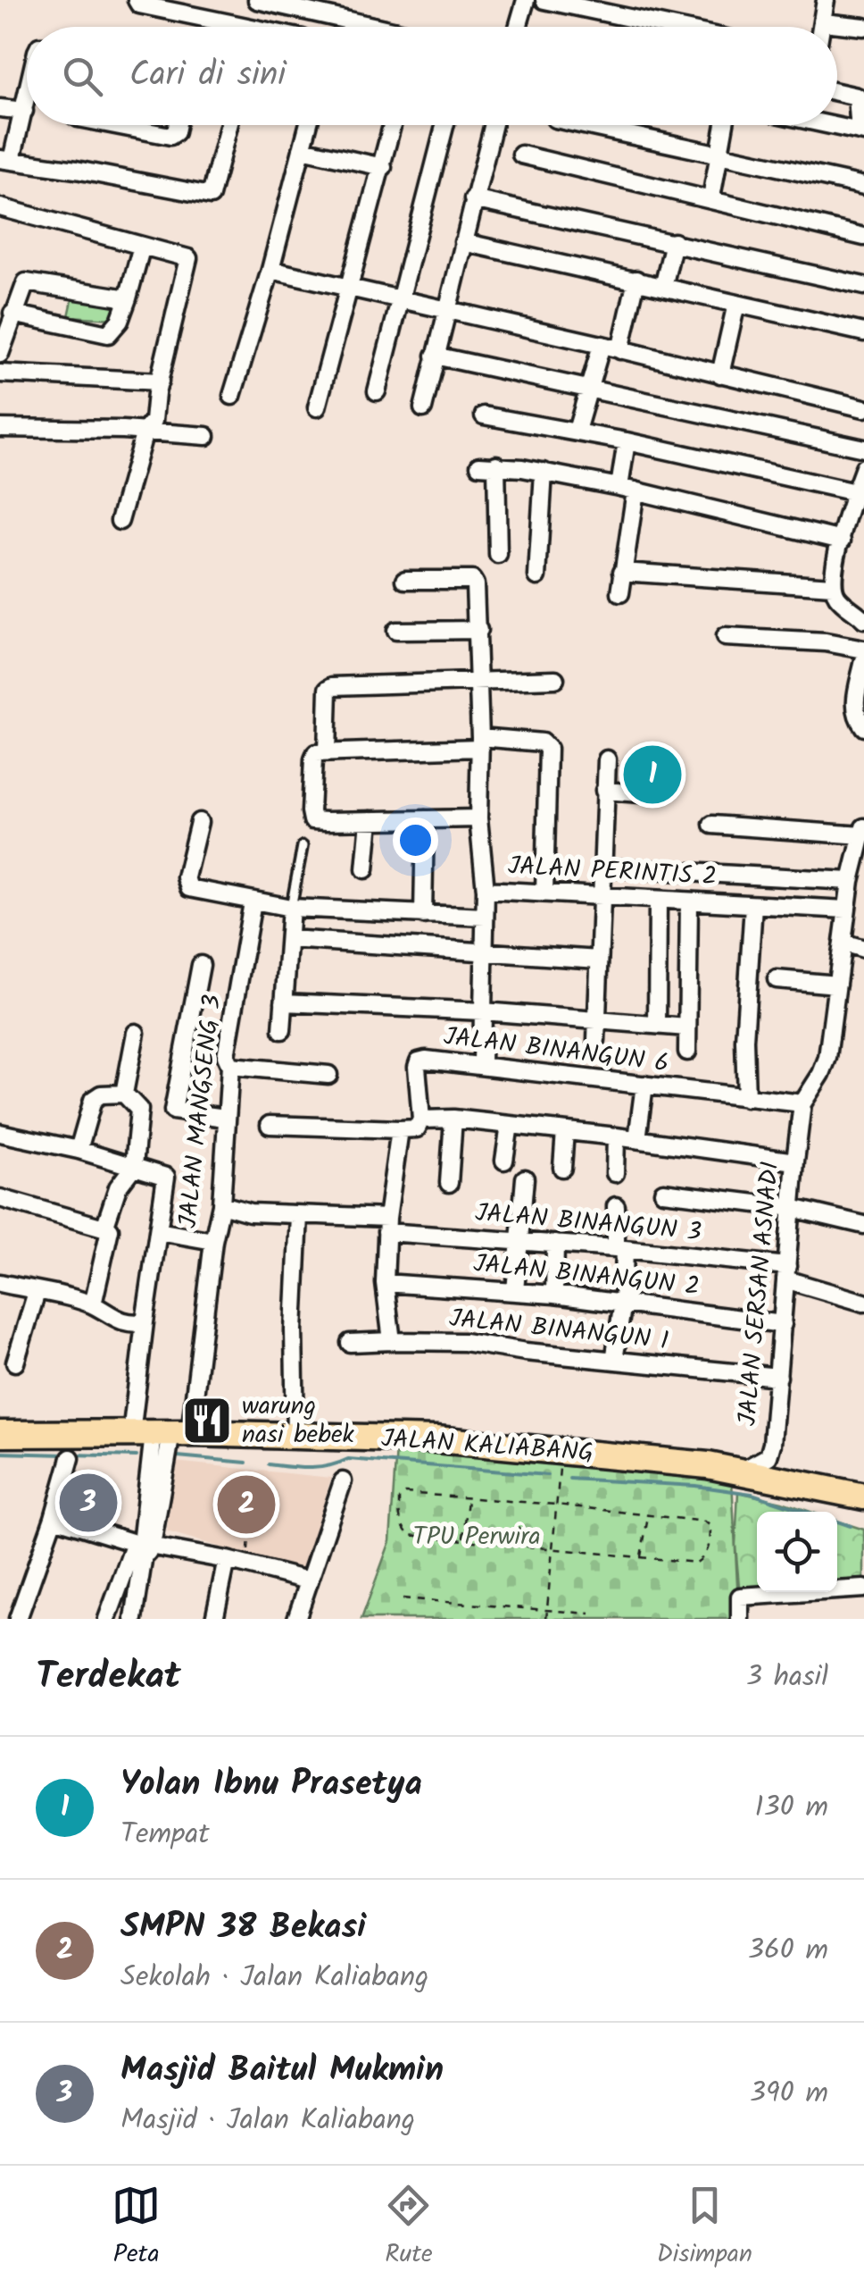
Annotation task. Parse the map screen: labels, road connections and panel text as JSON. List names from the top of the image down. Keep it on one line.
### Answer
{"streets":{"main road":["JALAN KALIABANG"],"street":["JALAN PERINTIS 2","JALAN BINANGUN 6","JALAN MANGSENG 3","JALAN BINANGUN 3","JALAN BINANGUN 2","JALAN SERSAN ASNADI","JALAN BINANGUN 1"]},"crossings":[["JALAN BINANGUN 6","JALAN SERSAN ASNADI"],["JALAN MANGSENG 3","JALAN BINANGUN 3"],["JALAN MANGSENG 3","JALAN KALIABANG"],["JALAN BINANGUN 3","JALAN SERSAN ASNADI"],["JALAN BINANGUN 2","JALAN SERSAN ASNADI"],["JALAN SERSAN ASNADI","JALAN BINANGUN 1"],["JALAN SERSAN ASNADI","JALAN KALIABANG"]],"parks":["TPU Perwira"],"places":{"restaurant":["warung nasi bebek"]},"page":{"search":"Cari di sini","pins":["1","3","2"],"heading":["Terdekat","3 hasil"],"list":[{"mark":"1","name":"Yolan Ibnu Prasetya","note":"Tempat","value":"130 m"},{"mark":"2","name":"SMPN 38 Bekasi","note":"Sekolah · Jalan Kaliabang","value":"360 m"},{"mark":"3","name":"Masjid Baitul Mukmin","note":"Masjid · Jalan Kaliabang","value":"390 m"}],"nav":["Peta","Rute","Disimpan"]}}
